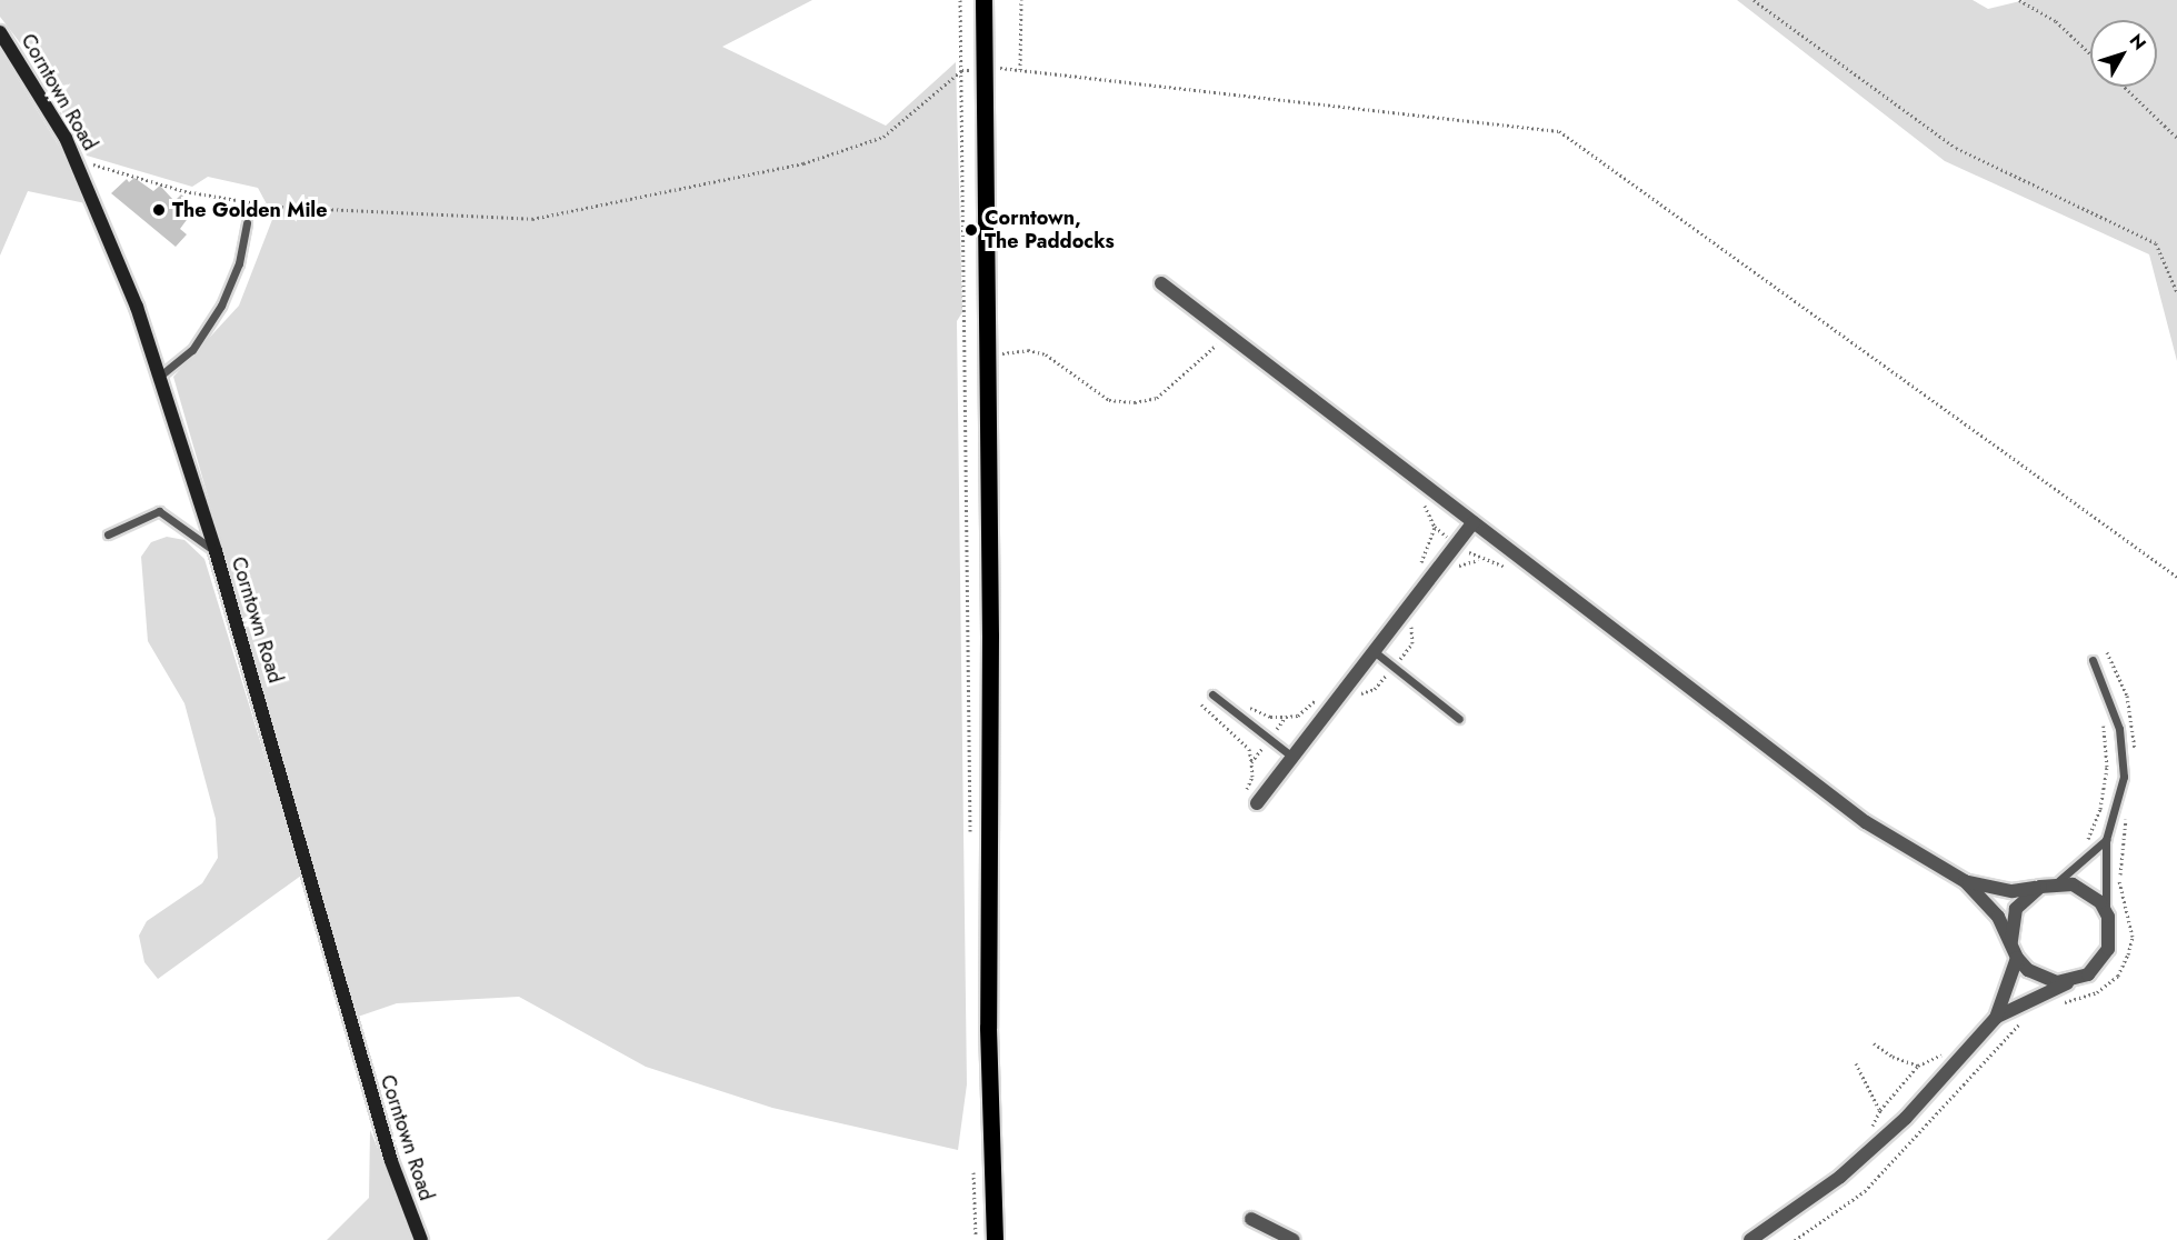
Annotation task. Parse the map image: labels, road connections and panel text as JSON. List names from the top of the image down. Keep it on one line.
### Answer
{"streets":{"main road":["Corntown Road"]},"places":["The Golden Mile","Corntown, The Paddocks"],"north":"top right"}
